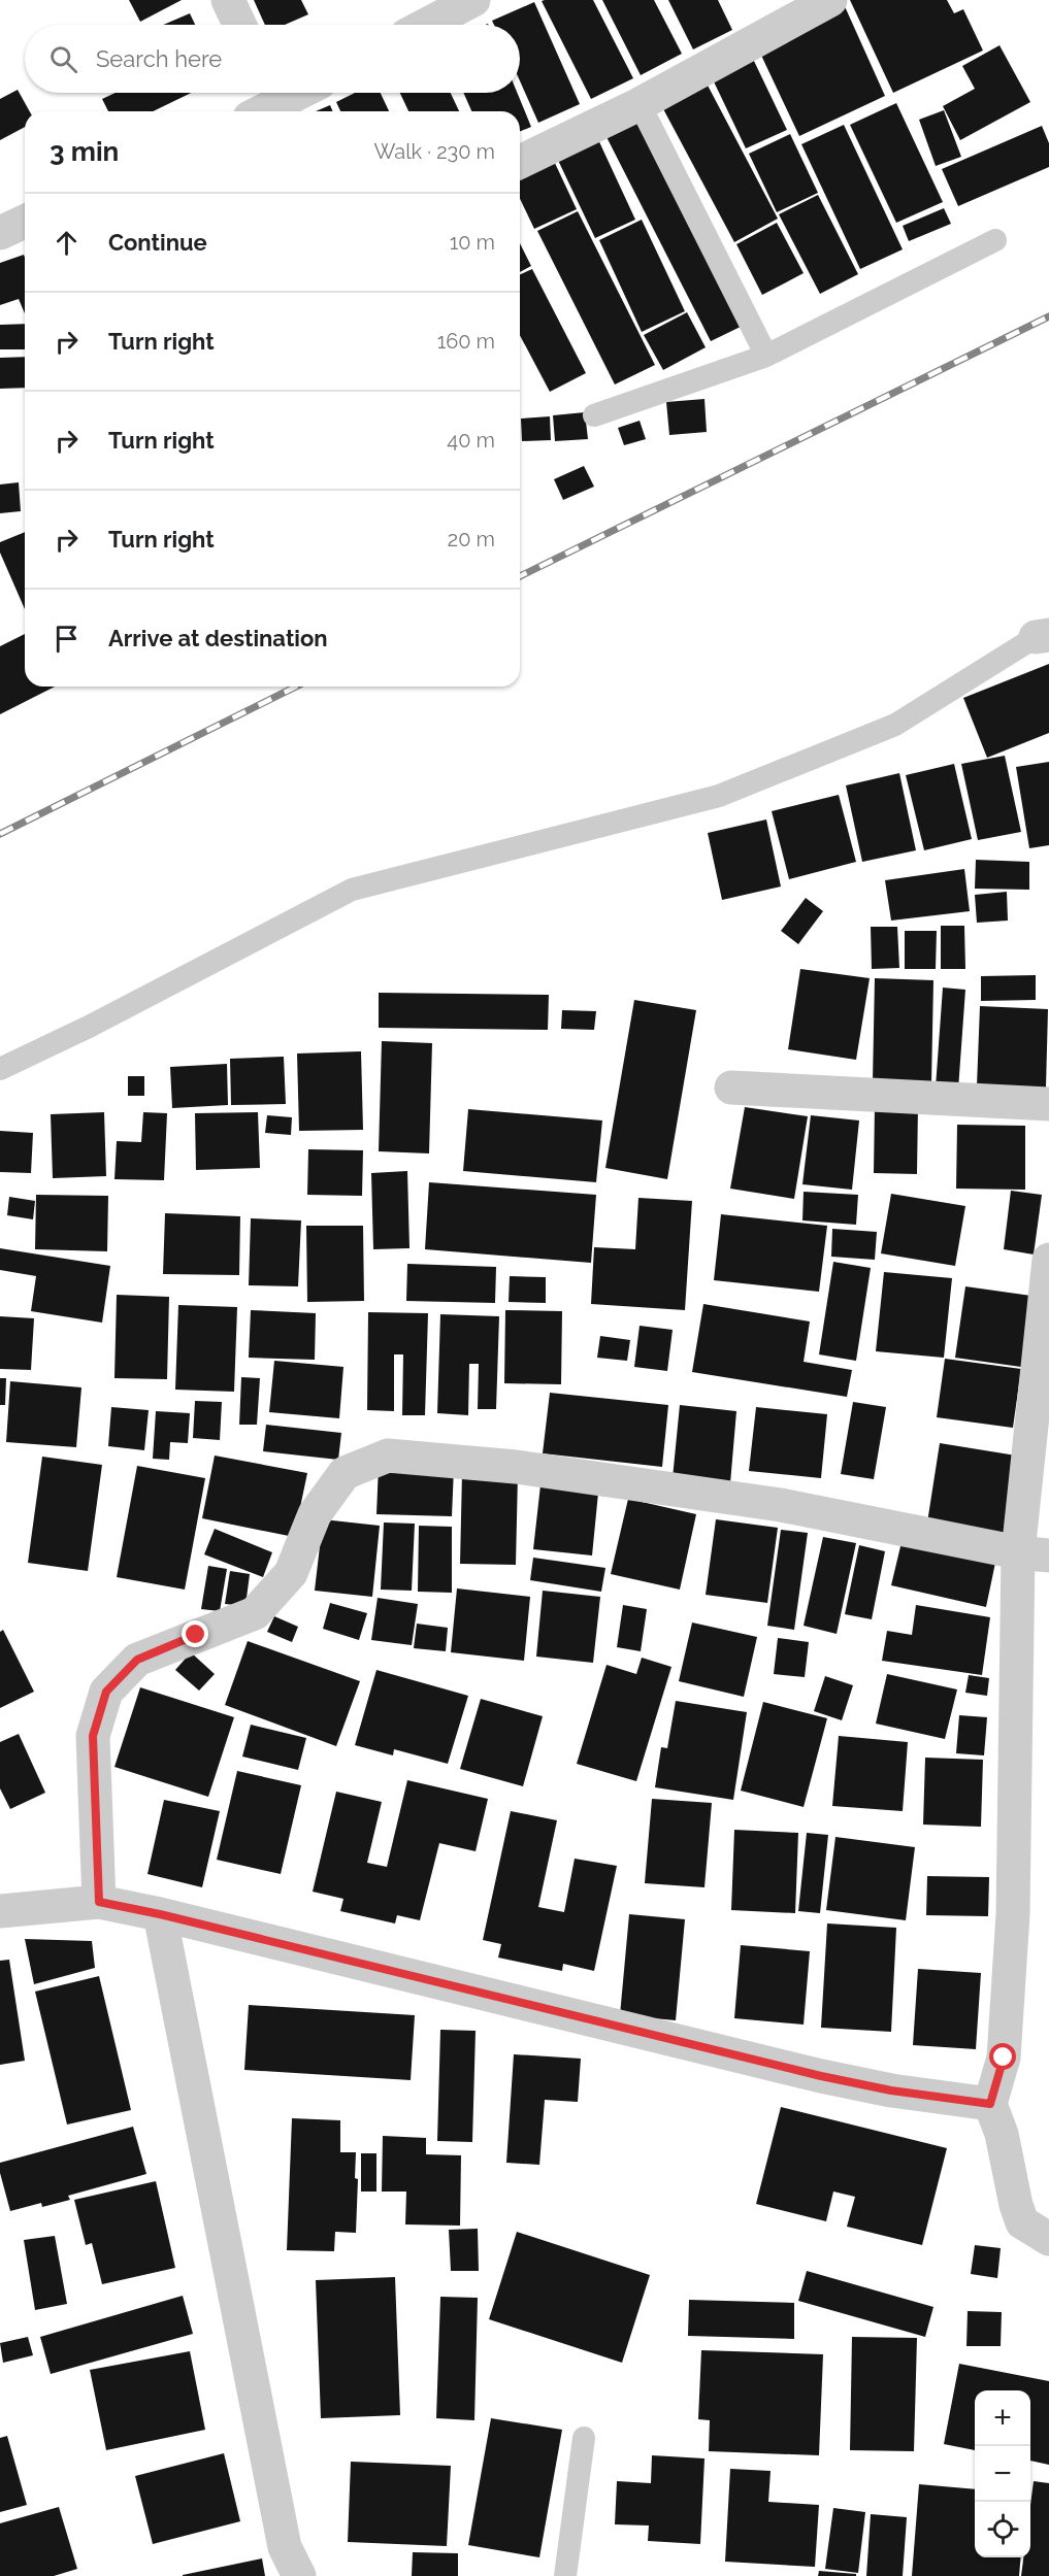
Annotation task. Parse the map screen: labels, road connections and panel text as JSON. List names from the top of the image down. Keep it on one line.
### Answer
{"page":{"search":"Search here","heading":["3 min","Walk · 230 m"],"list":[["Continue","10 m"],["Turn right","160 m"],["Turn right","40 m"],["Turn right","20 m"],"Arrive at destination"],"map_buttons":["+","−"]}}
